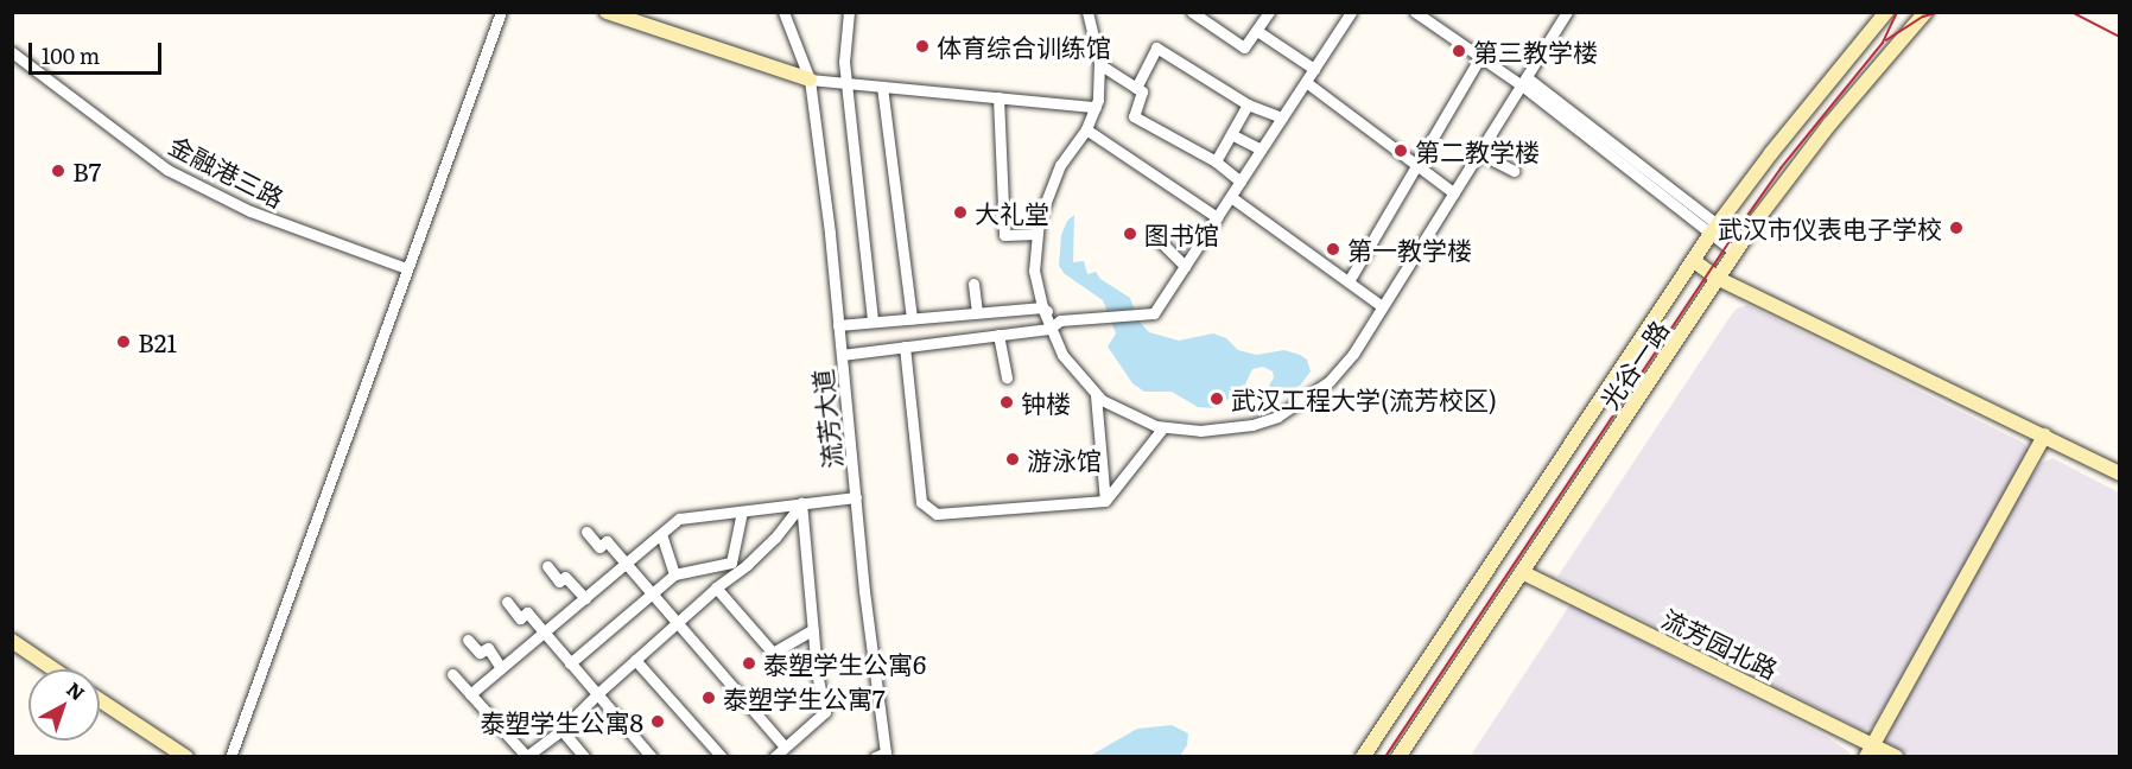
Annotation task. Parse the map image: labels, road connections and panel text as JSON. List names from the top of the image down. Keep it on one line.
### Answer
{"streets":{"main road":["光谷一路","流芳园北路"],"street":["金融港三路","流芳大道"]},"crossings":[["光谷一路","流芳园北路"]],"places":["体育综合训练馆","第三教学楼","第二教学楼","B7","大礼堂","武汉市仪表电子学校","图书馆","第一教学楼","B21","武汉工程大学(流芳校区)","钟楼","游泳馆","泰塑学生公寓6","泰塑学生公寓7","泰塑学生公寓8"],"scale_bar":"100 m","north":"top right"}
